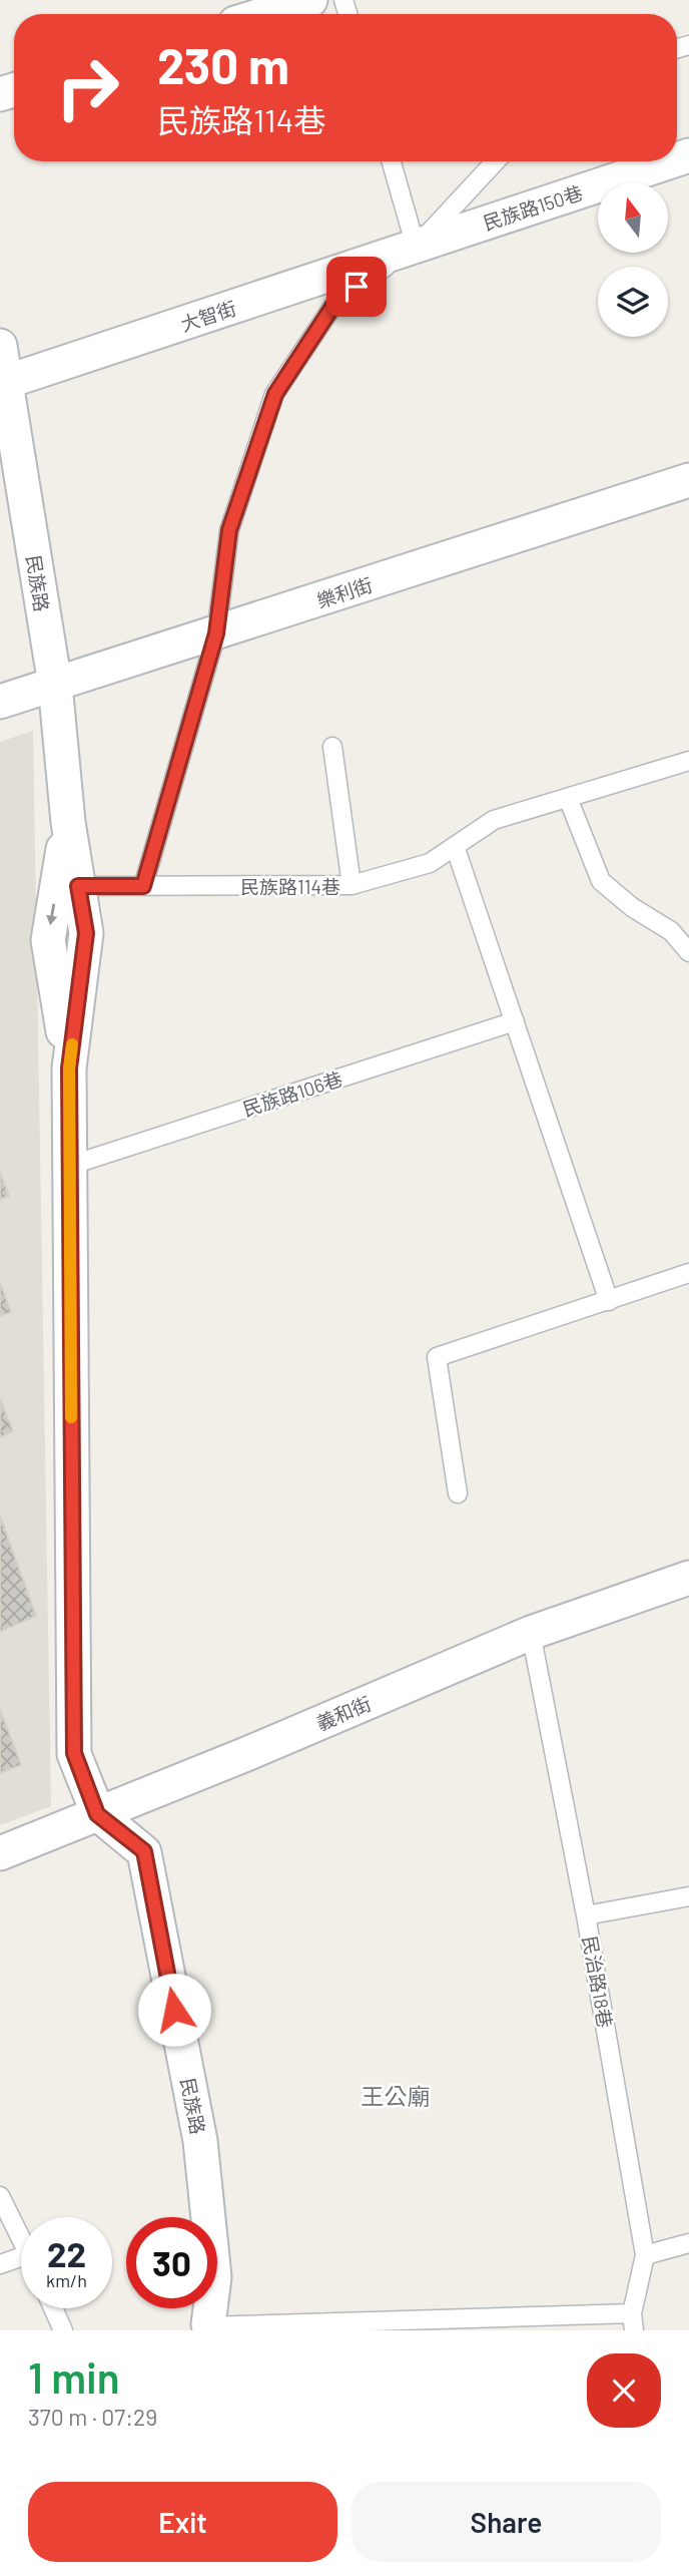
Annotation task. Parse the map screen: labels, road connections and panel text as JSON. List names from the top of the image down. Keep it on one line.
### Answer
{"streets":{"street":["民族路150巷","大智街","民族路","樂利街","義和街"],"lane":["民族路114巷","民族路106巷","民治路18巷"]},"crossings":[["民族路150巷","大智街"],["民族路150巷","樂利街"],["民族路150巷","民族路114巷"],["大智街","民族路"],["民族路","樂利街"],["民族路","民族路114巷"],["民族路","民族路106巷"],["民族路","義和街"],["義和街","民治路18巷"]],"districts":["王公廟"],"north":"top","page":{"turn":["230 m","民族路114巷"],"speed":"22 km/h","limit":"30","heading":["1 min","370 m · 07:29"],"buttons":["Exit","Share"]}}
